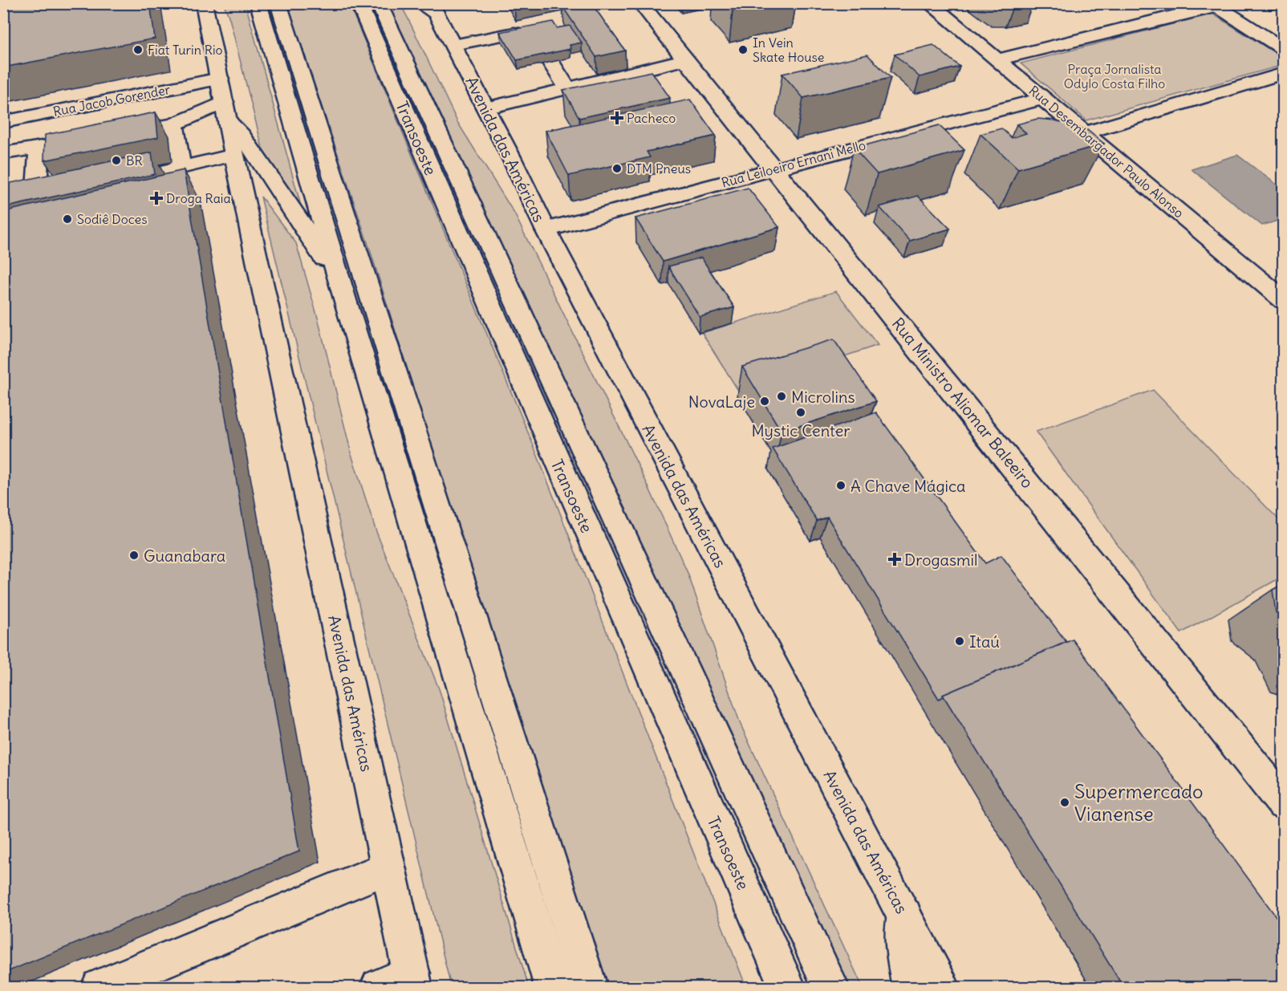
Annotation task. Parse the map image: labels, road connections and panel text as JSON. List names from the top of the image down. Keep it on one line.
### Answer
{"streets":{"main road":["Rua Jacob Gorender","Transoeste","Avenida das Américas","Rua Desembargador Paulo Alonso","Rua Leiloeiro Ernani Mello","Rua Ministro Aliomar Baleeiro"]},"crossings":[["Rua Jacob Gorender","Avenida das Américas"],["Avenida das Américas","Rua Leiloeiro Ernani Mello"],["Rua Desembargador Paulo Alonso","Rua Leiloeiro Ernani Mello"],["Rua Leiloeiro Ernani Mello","Rua Ministro Aliomar Baleeiro"]],"parks":["Praça Jornalista Odylo Costa Filho"],"places":{"other":["Fiat Turin Rio","In Vein Skate House","BR","DTM Pneus","Sodiê Doces","Microlins","NovaLaje","Mystic Center","A Chave Mágica","Guanabara","Itaú","Supermercado Vianense"],"health":["Pacheco","Droga Raia","Drogasmil"]}}
